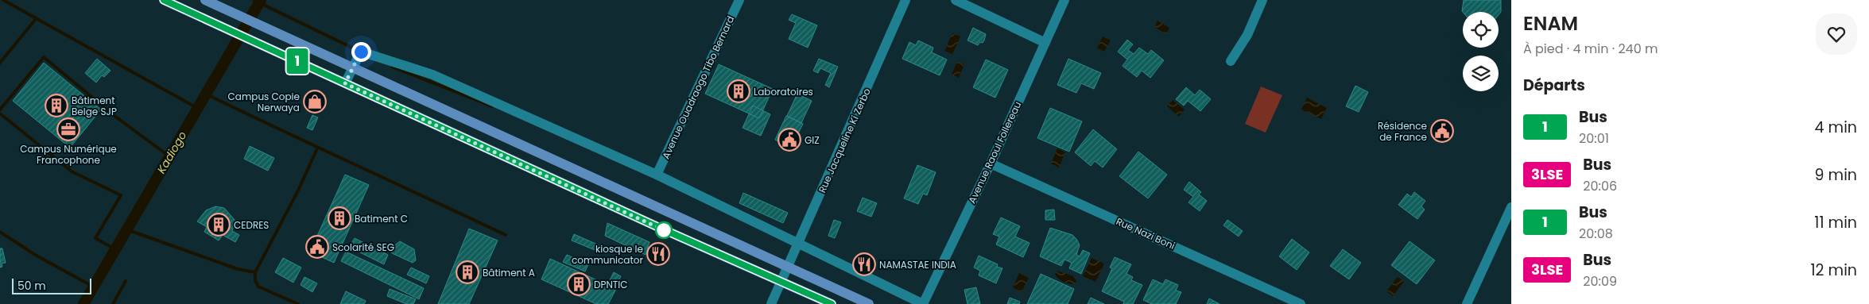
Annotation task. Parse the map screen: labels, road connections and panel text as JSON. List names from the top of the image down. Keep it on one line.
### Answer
{"streets":{"street":["Avenue Ouadraogo Tibo Bernard","Rue Jacqueline Ki Zerbo","Avenue Raoul Follereau","Rue Nazi Boni"]},"crossings":[["Avenue Raoul Follereau","Rue Nazi Boni"]],"water":["Kadiogo"],"places":{"building":["Laboratoires","Bâtiment Belge SJP","Batiment C","CEDRES","Bâtiment A","DPNTIC"],"shop":["Campus Copie Nerwaya"],"office":["Campus Numérique Francophone"],"public building":["Résidence de France","GIZ","Scolarité SEG"],"restaurant":["kiosque le communicator","NAMASTAE INDIA"]},"lines":["bus line 1"],"scale_bar":"50 m","page":{"on_map":"1","heading":[["ENAM","À pied · 4 min · 240 m"],"Départs"],"list":[{"mark":"1","name":"Bus","note":"20:01","value":"4 min"},{"mark":"3LSE","name":"Bus","note":"20:06","value":"9 min"},{"mark":"1","name":"Bus","note":"20:08","value":"11 min"},{"mark":"3LSE","name":"Bus","note":"20:09","value":"12 min"}],"scale":"50 m"}}
